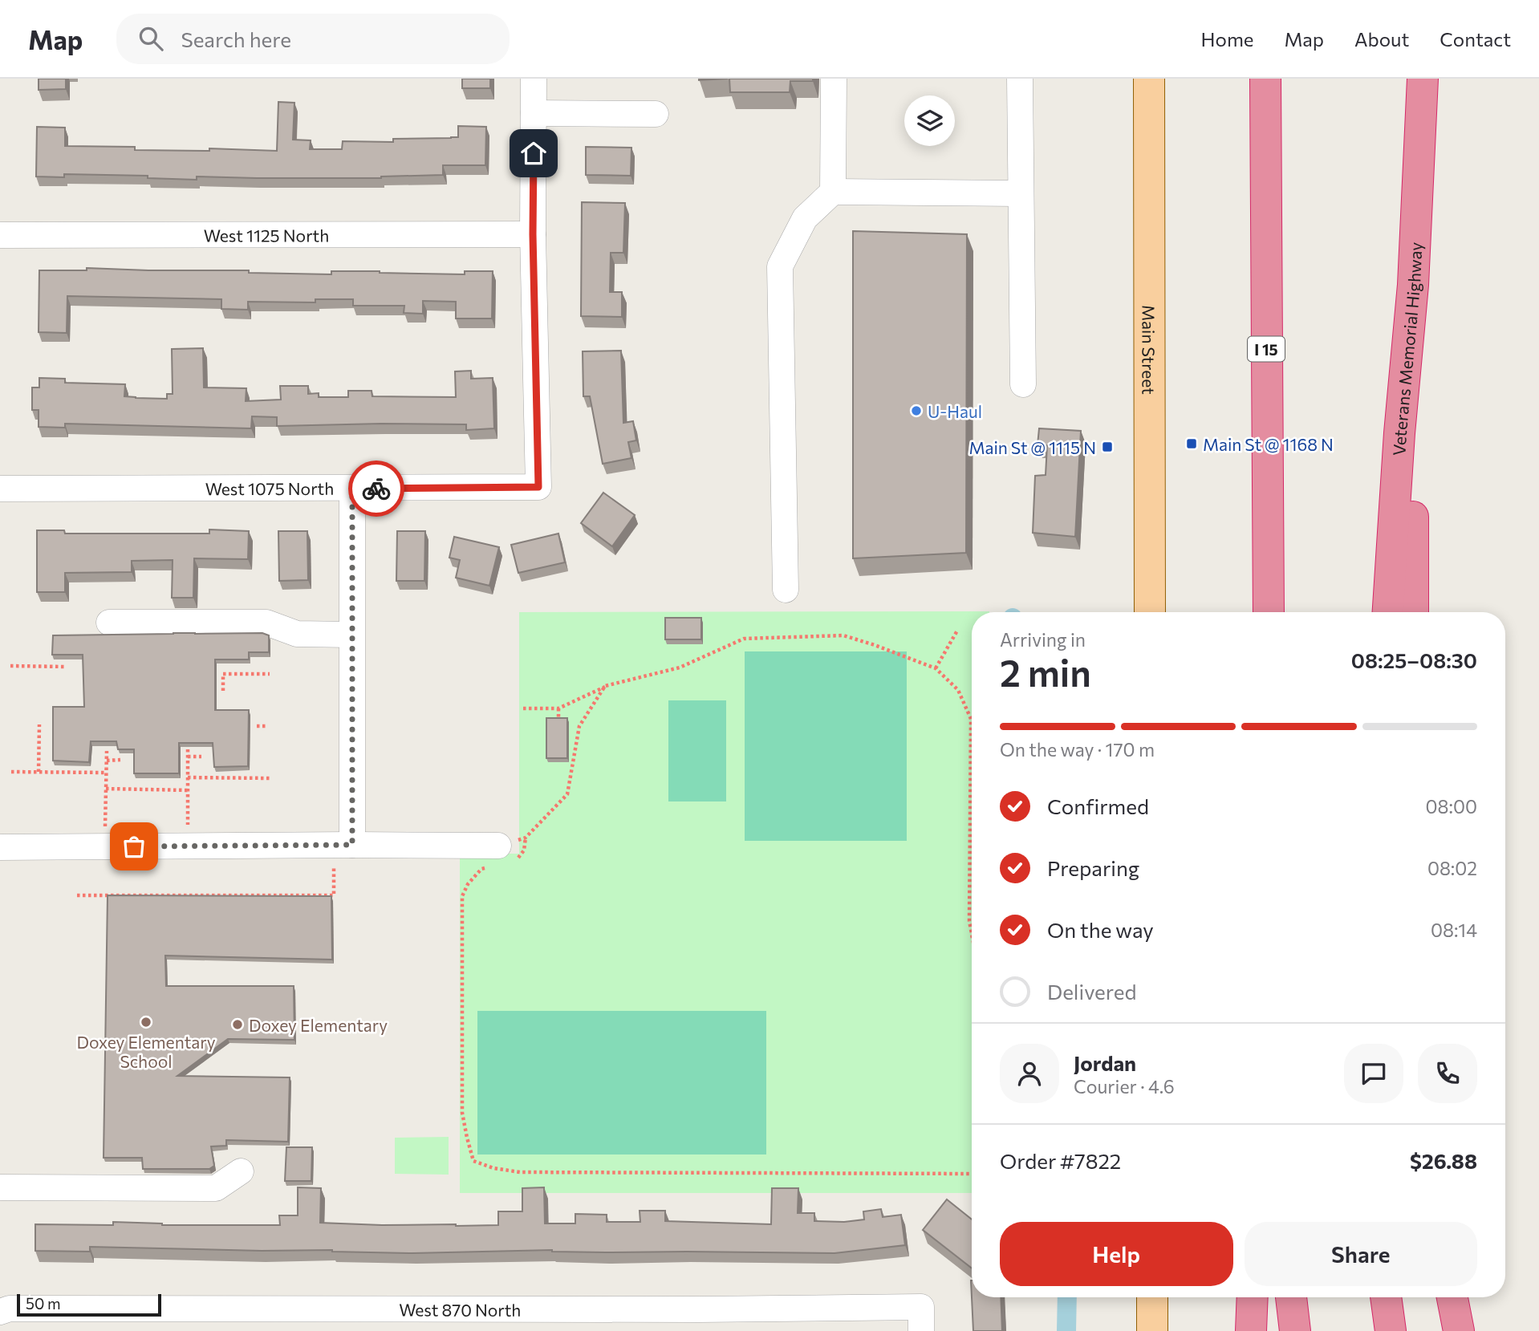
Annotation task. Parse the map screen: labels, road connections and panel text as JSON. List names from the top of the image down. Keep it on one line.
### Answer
{"streets":{"highway":["I 15","Veterans Memorial Highway"],"main road":["Main Street"],"street":["West 1125 North","West 1075 North","West 870 North"]},"crossings":[["West 1125 North","West 1075 North"]],"places":{"other":["U-Haul","Doxey Elementary School","Doxey Elementary"],"transit":["Main St @ 1168 N","Main St @ 1115 N"]},"scale_bar":"50 m","page":{"header":"Map","search":"Search here","nav":["Home","Map","About","Contact"],"heading":["2 min","Arriving in","08:25–08:30"],"panel":["Jordan","Courier · 4.6","Order #7822","$26.88"],"bar":"On the way · 170 m","list":[["Confirmed","08:00"],["Preparing","08:02"],["On the way","08:14"],"Delivered"],"buttons":["Help","Share"],"scale":"50 m"}}
